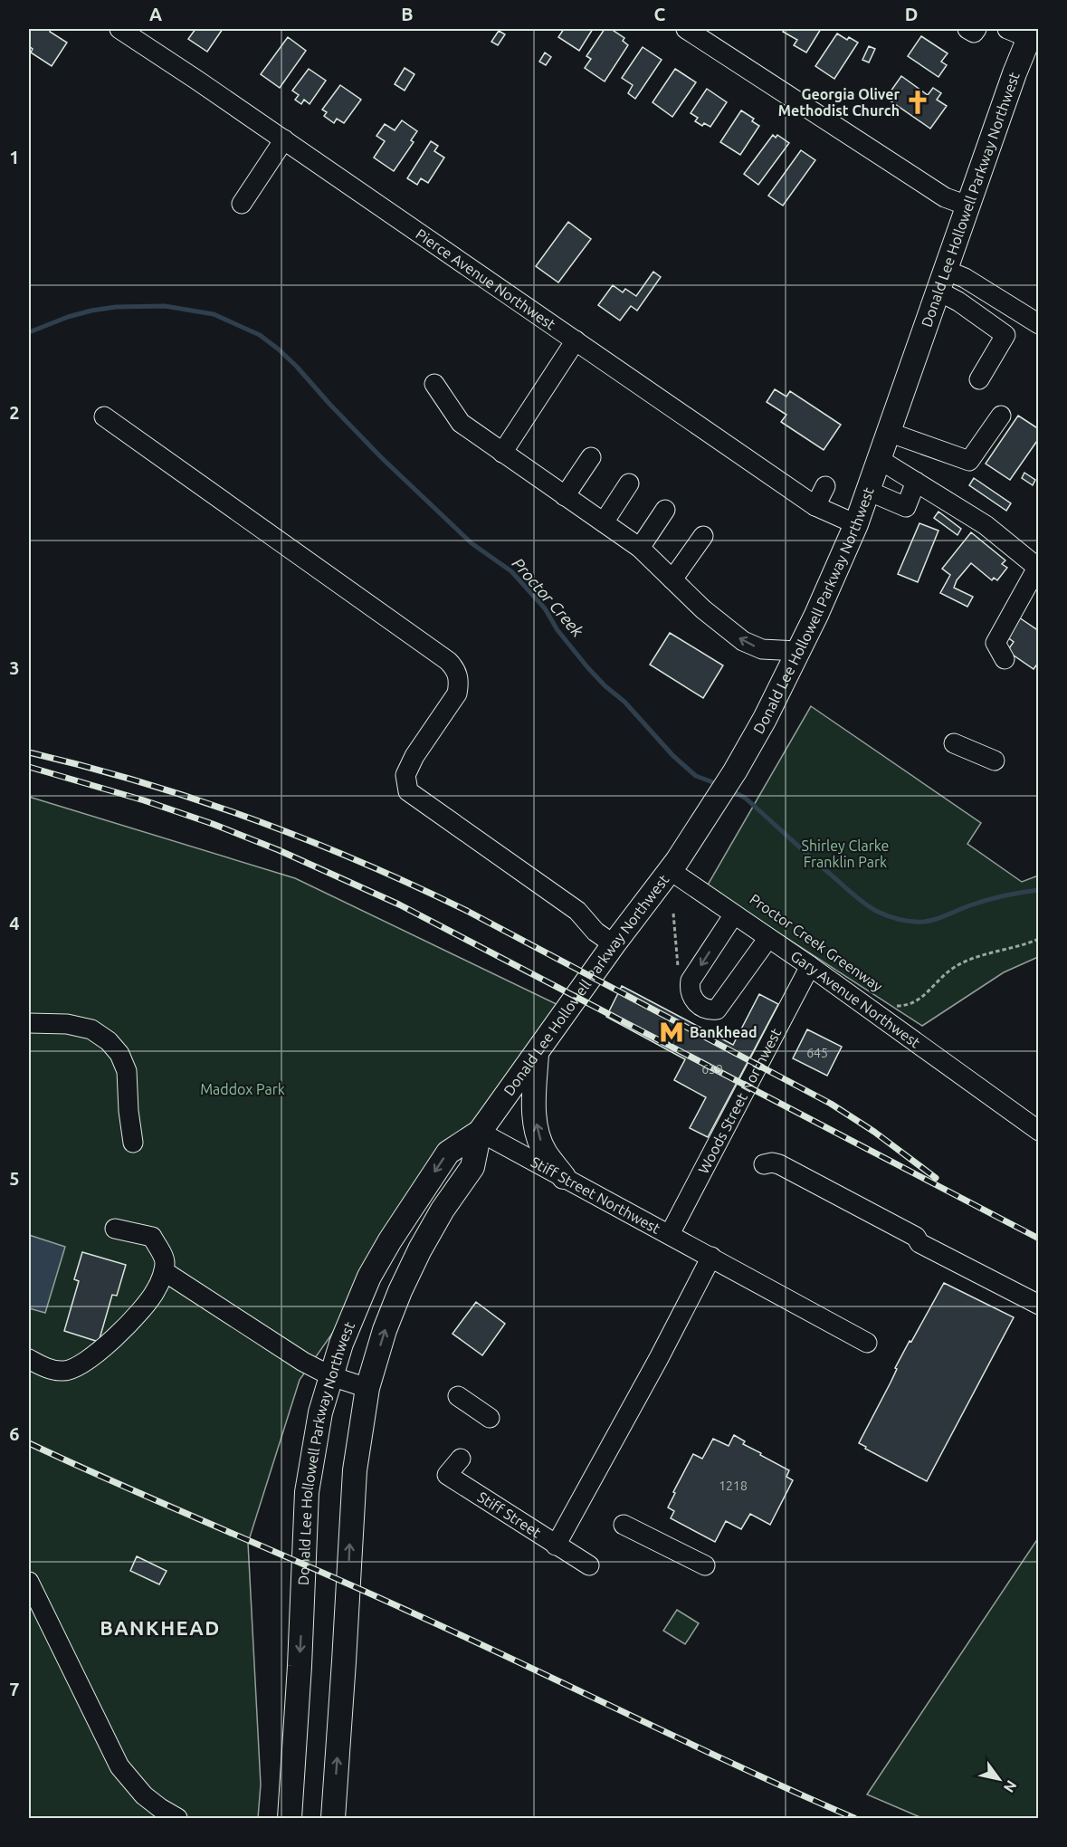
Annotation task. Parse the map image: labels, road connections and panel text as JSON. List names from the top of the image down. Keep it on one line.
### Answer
{"streets":{"main road":["Donald Lee Hollowell Parkway Northwest"],"street":["Pierce Avenue Northwest","Gary Avenue Northwest","Woods Street Northwest","Stiff Street Northwest","Stiff Street"],"path":["Proctor Creek Greenway"]},"crossings":[["Donald Lee Hollowell Parkway Northwest","Pierce Avenue Northwest"],["Donald Lee Hollowell Parkway Northwest","Gary Avenue Northwest"],["Donald Lee Hollowell Parkway Northwest","Stiff Street Northwest"],["Gary Avenue Northwest","Woods Street Northwest"],["Woods Street Northwest","Stiff Street Northwest"]],"districts":["BANKHEAD"],"water":["Proctor Creek"],"parks":["Shirley Clarke Franklin Park","Maddox Park"],"places":{"church":["Georgia Oliver Methodist Church"],"metro station":["Bankhead"]},"house_numbers":["645","639","1218"],"north":"bottom right","grid":{"columns":["A","B","C","D"],"rows":["1","2","3","4","5","6","7"]}}
